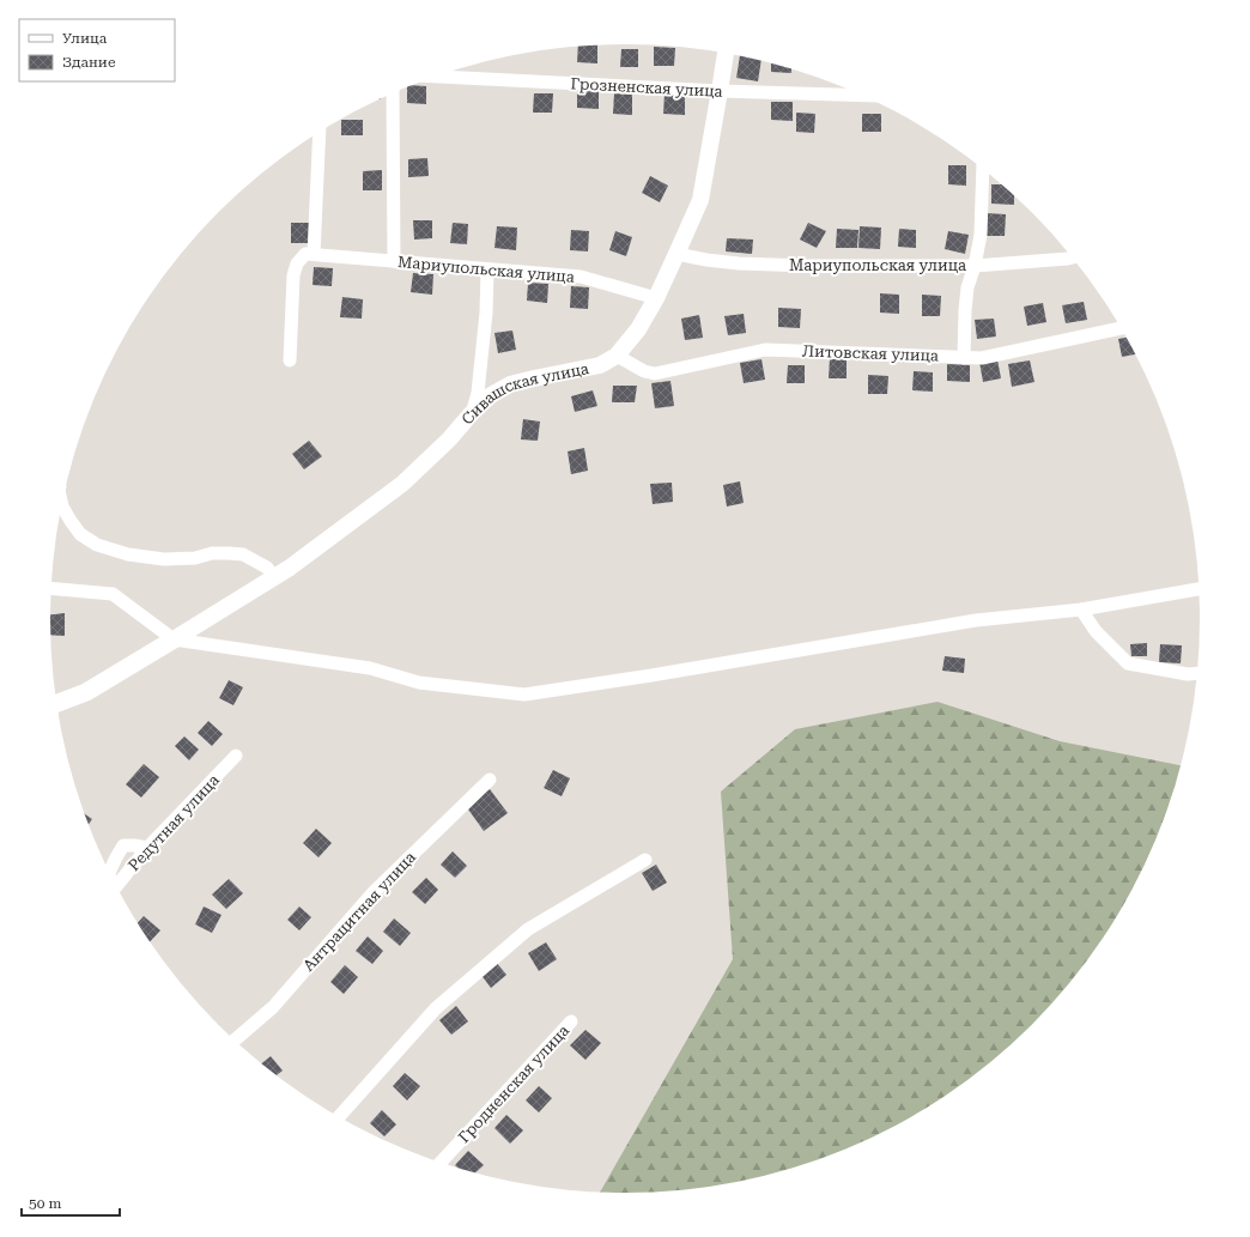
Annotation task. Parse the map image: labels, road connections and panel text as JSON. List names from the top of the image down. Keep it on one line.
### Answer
{"streets":{"street":["Грозненская улица","Мариупольская улица","Литовская улица","Сивашская улица","Редутная улица","Антрацитная улица","Гродненская улица"]},"crossings":[["Грозненская улица","Сивашская улица"],["Мариупольская улица","Сивашская улица"],["Литовская улица","Сивашская улица"]],"legend":["Улица","Здание"],"scale_bar":"50 m"}
